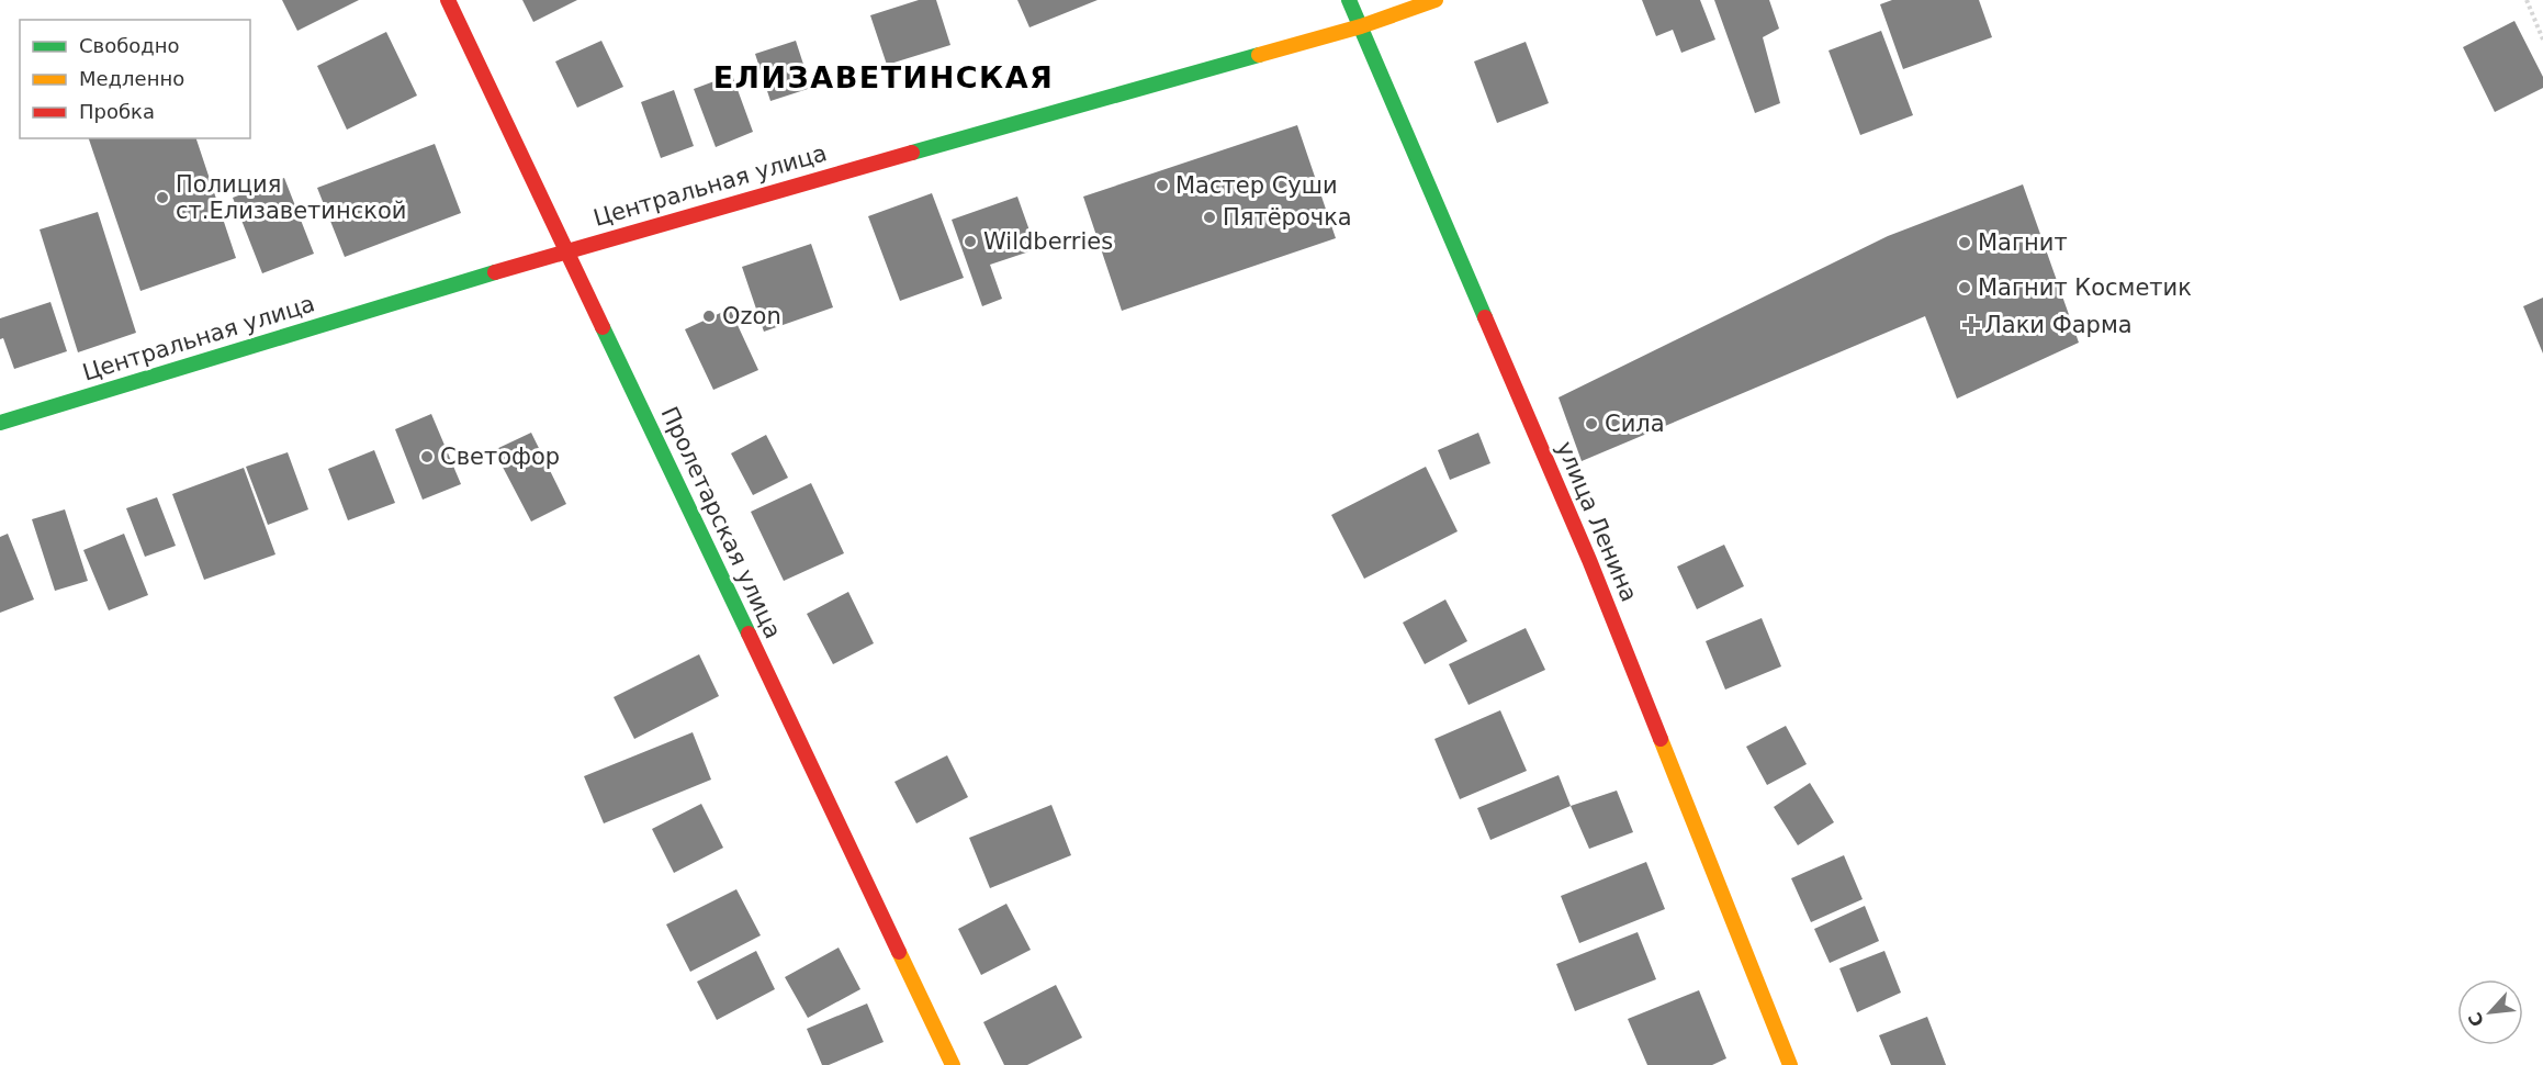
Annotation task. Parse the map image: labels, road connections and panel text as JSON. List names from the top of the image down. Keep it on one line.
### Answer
{"streets":{"street":["Центральная улица","улица Ленина","Пролетарская улица"]},"crossings":[["Центральная улица","улица Ленина"],["Центральная улица","Пролетарская улица"]],"districts":["ЕЛИЗАВЕТИНСКАЯ"],"places":{"other":["Мастер Суши","Полиция ст.Елизаветинской","Пятёрочка","Wildberries","Магнит","Магнит Косметик","Ozon","Сила","Светофор"],"health":["Лаки Фарма"]},"legend":["Свободно","Медленно","Пробка"],"north":"bottom left"}
